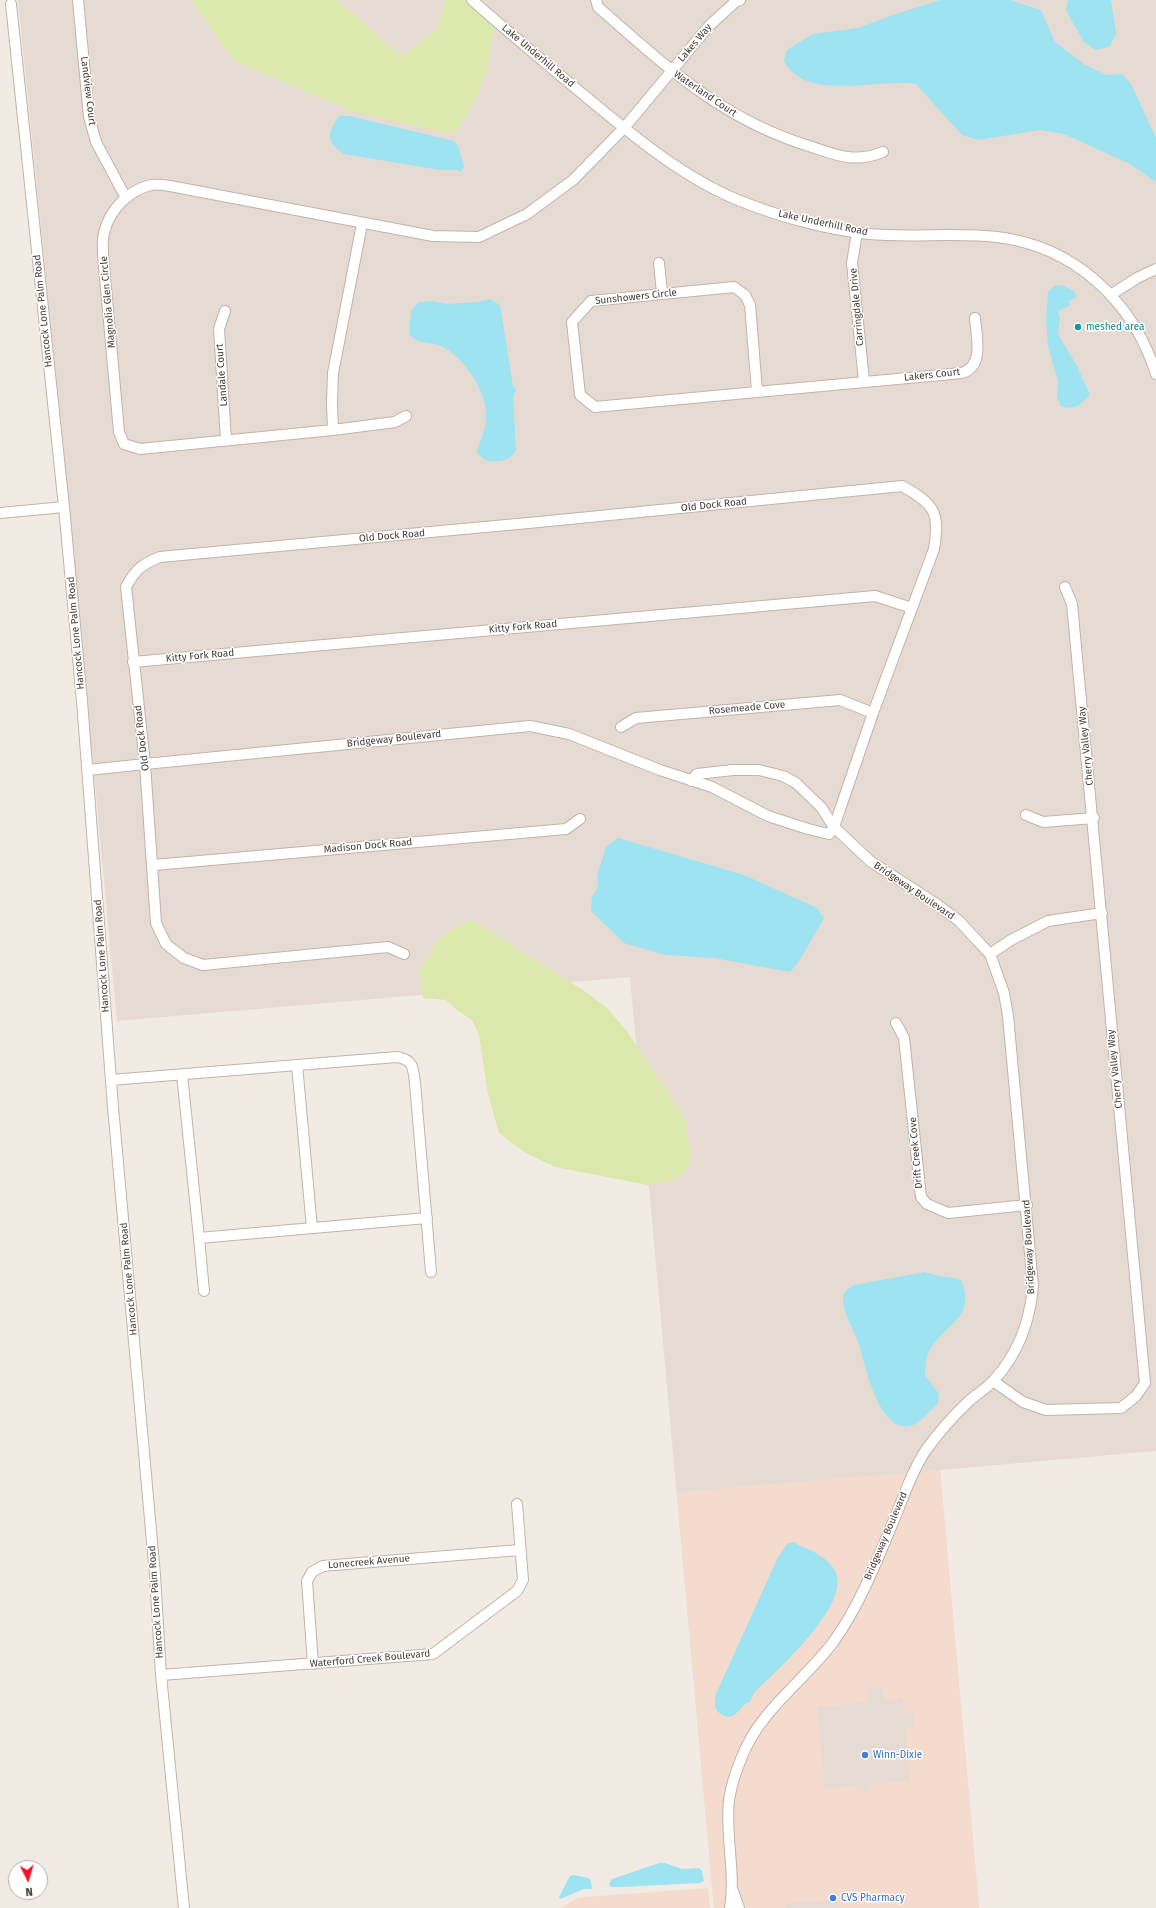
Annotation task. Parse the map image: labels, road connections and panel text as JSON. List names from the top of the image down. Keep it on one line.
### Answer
{"streets":{"street":["Lakes Way","Lake Underhill Road","Landview Court","Waterland Court","Sunshowers Circle","Magnolia Glen Circle","Carringdale Drive","Hancock Lone Palm Road","Landale Court","Lakers Court","Old Dock Road","Kitty Fork Road","Rosemeade Cove","Bridgeway Boulevard","Cherry Valley Way","Madison Dock Road","Drift Creek Cove","Lonecreek Avenue","Waterford Creek Boulevard"]},"crossings":[["Lakes Way","Lake Underhill Road"],["Lakes Way","Waterland Court"],["Lakes Way","Magnolia Glen Circle"],["Lake Underhill Road","Magnolia Glen Circle"],["Lake Underhill Road","Carringdale Drive"],["Landview Court","Magnolia Glen Circle"],["Sunshowers Circle","Carringdale Drive"],["Sunshowers Circle","Lakers Court"],["Magnolia Glen Circle","Landale Court"],["Carringdale Drive","Lakers Court"],["Hancock Lone Palm Road","Bridgeway Boulevard"],["Hancock Lone Palm Road","Waterford Creek Boulevard"],["Old Dock Road","Kitty Fork Road"],["Old Dock Road","Rosemeade Cove"],["Old Dock Road","Bridgeway Boulevard"],["Old Dock Road","Madison Dock Road"],["Bridgeway Boulevard","Cherry Valley Way"],["Bridgeway Boulevard","Drift Creek Cove"],["Lonecreek Avenue","Waterford Creek Boulevard"]],"places":["meshed area","Winn-Dixie","CVS Pharmacy"],"north":"bottom"}
